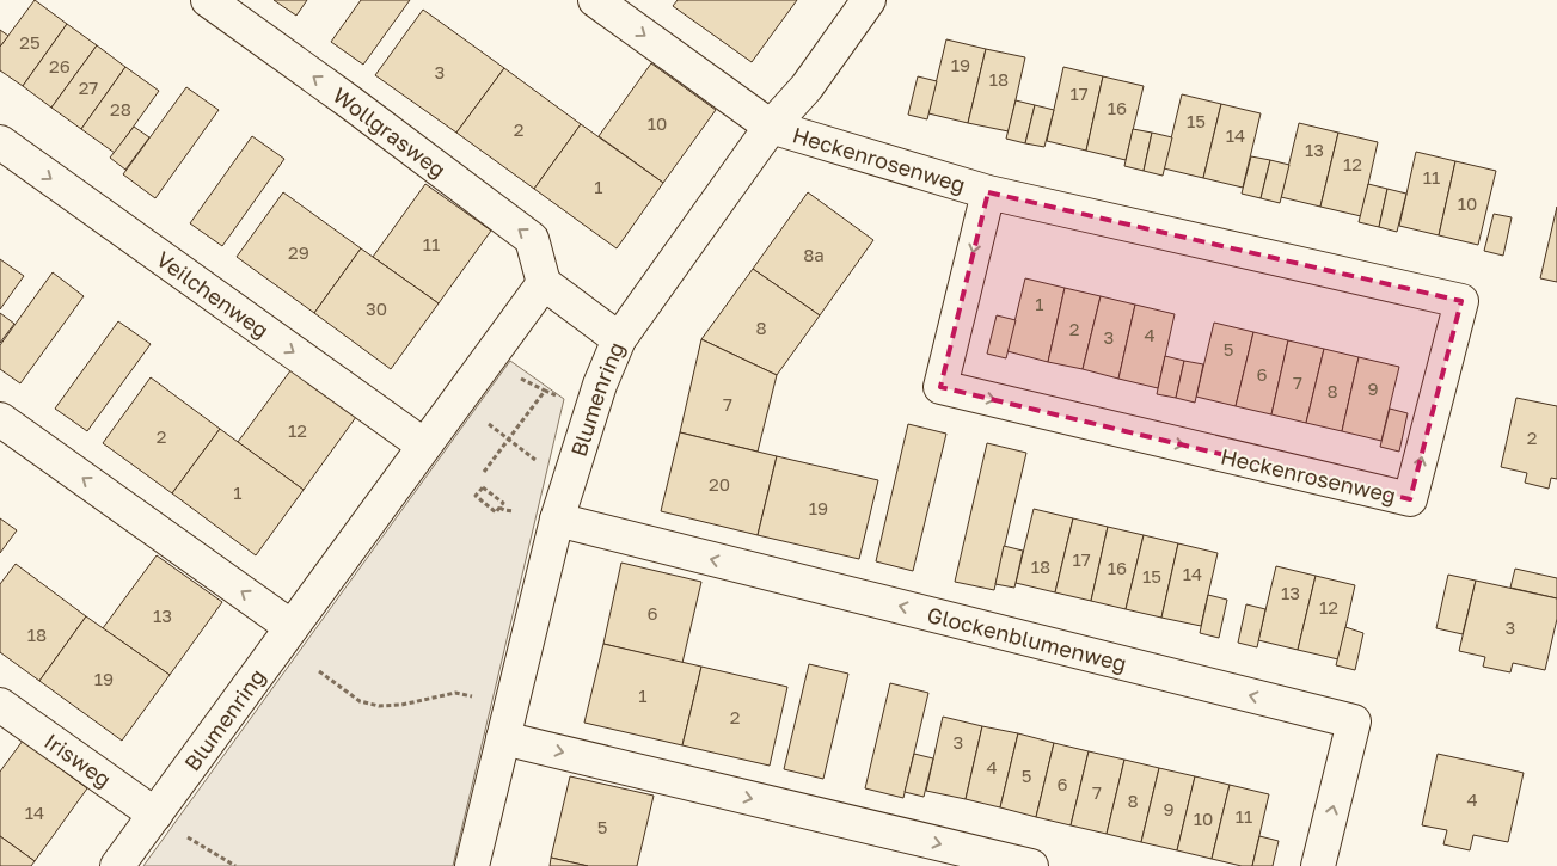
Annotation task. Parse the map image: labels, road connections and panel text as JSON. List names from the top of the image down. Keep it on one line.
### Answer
{"streets":{"street":["Wollgrasweg","Heckenrosenweg","Veilchenweg","Blumenring","Glockenblumenweg","Irisweg"]},"crossings":[["Wollgrasweg","Blumenring"],["Heckenrosenweg","Blumenring"],["Veilchenweg","Blumenring"],["Blumenring","Glockenblumenweg"],["Blumenring","Irisweg"]],"house_numbers":["25","19","26","3","18","27","17","16","28","15","10","2","14","13","12","11","1","10","11","29","8a","1","30","8","2","4","3","5","6","7","9","8","7","12","2","2","20","1","19","17","18","16","14","15","13","12","6","13","3","18","19","1","2","3","4","5","6","7","4","8","9","14","11","10","5"]}
